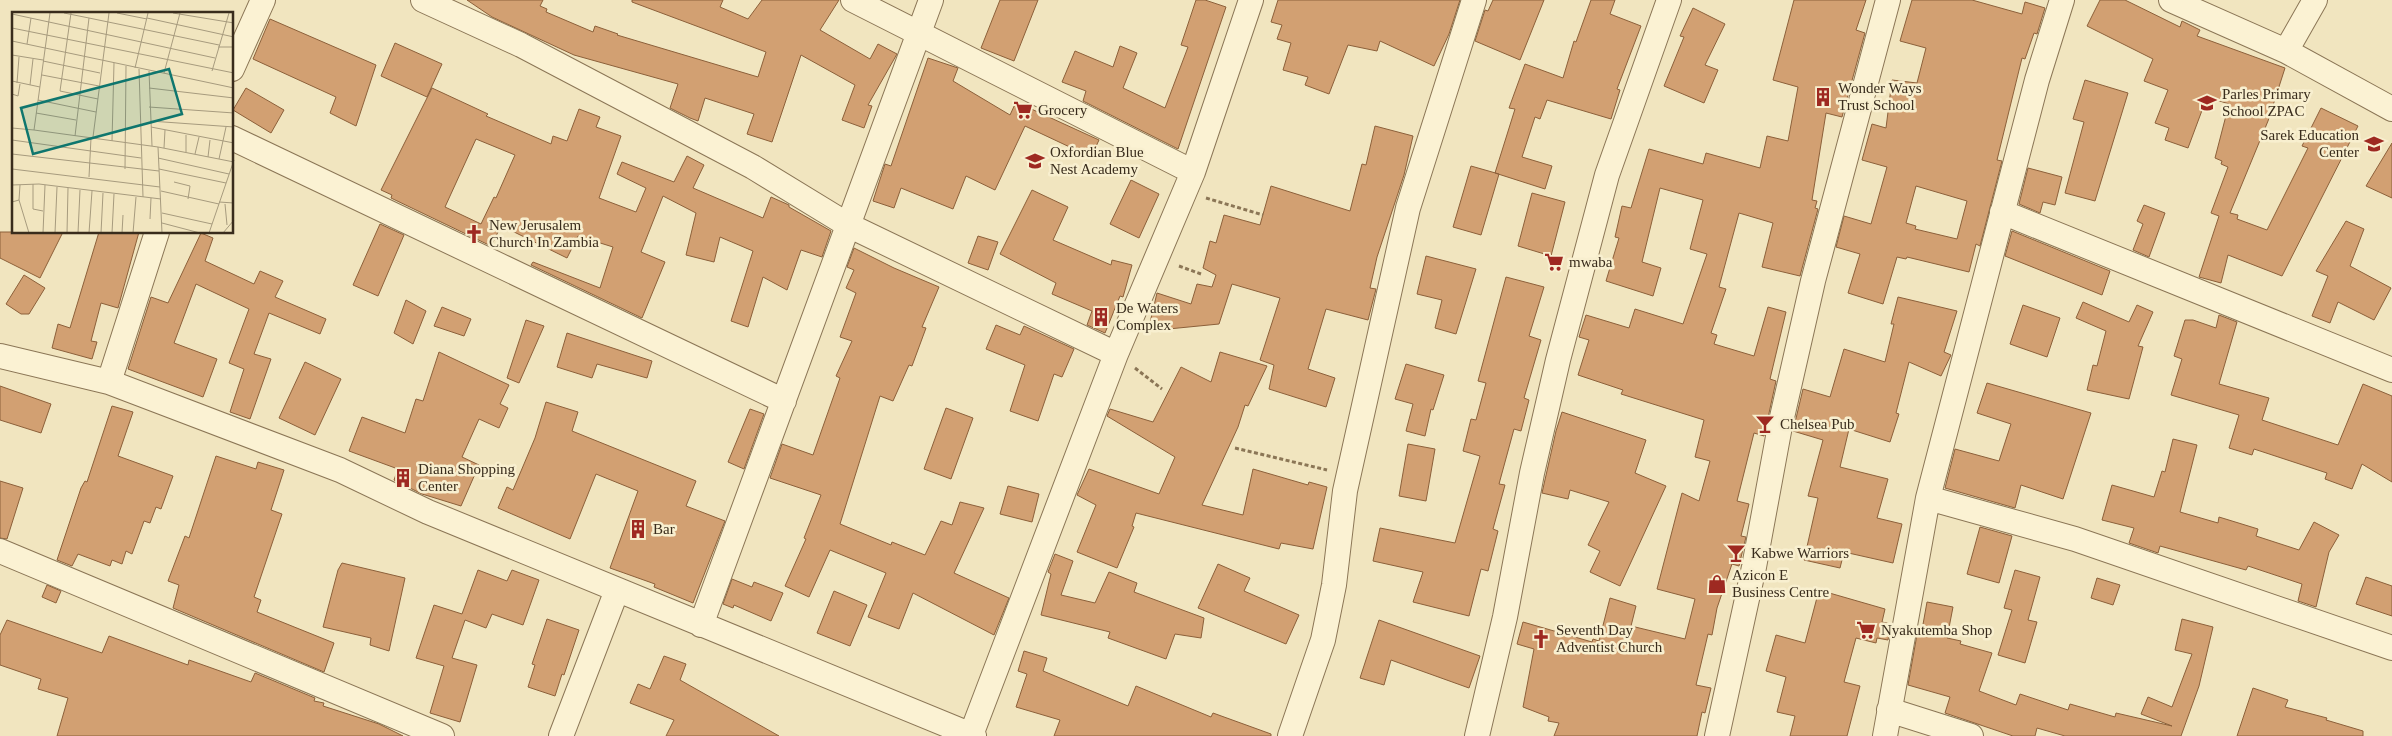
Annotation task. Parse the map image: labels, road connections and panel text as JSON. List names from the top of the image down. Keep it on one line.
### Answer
{"places":{"building":["Wonder Ways Trust School","De Waters Complex","Diana Shopping Center","Bar"],"school or university":["Parles Primary School ZPAC","Sarek Education Center","Oxfordian Blue Nest Academy"],"supermarket":["Grocery","mwaba","Nyakutemba Shop"],"church":["New Jerusalem Church In Zambia","Seventh Day Adventist Church"],"bar":["Chelsea Pub","Kabwe Warriors"],"shop":["Azicon E Business Centre"]}}
